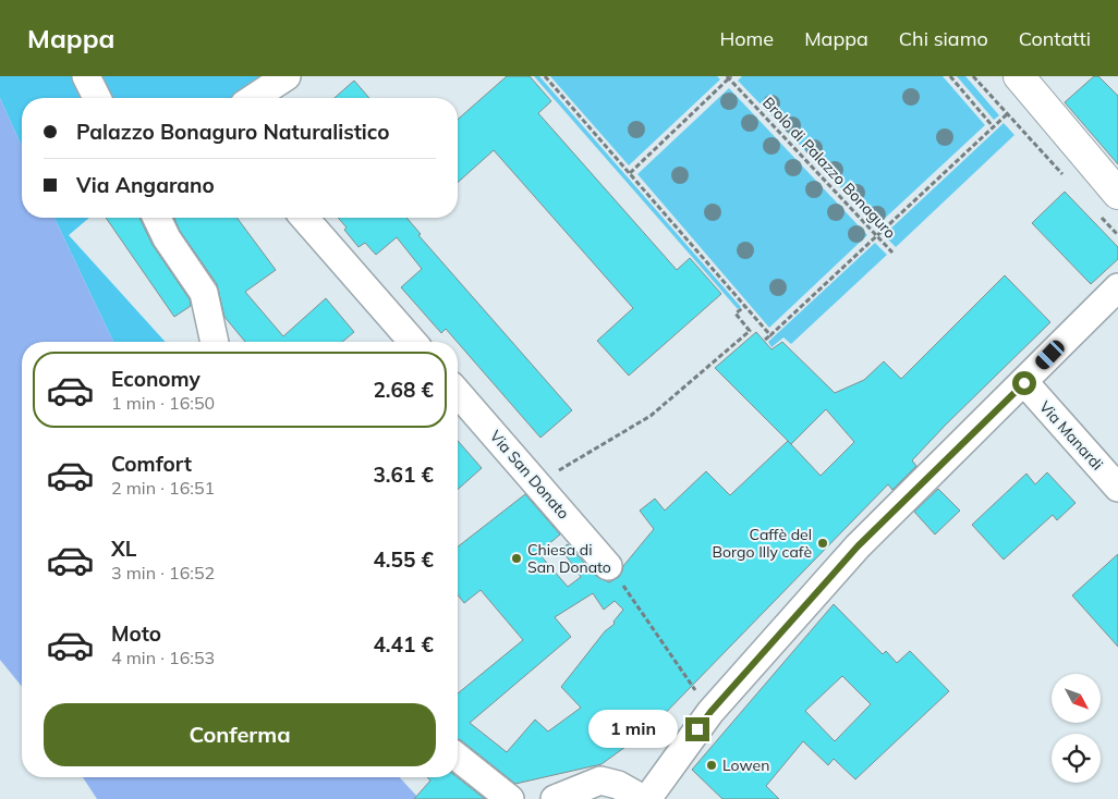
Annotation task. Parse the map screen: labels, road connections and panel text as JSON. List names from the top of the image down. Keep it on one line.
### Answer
{"streets":{"street":["Via Manardi","Via San Donato"],"path":["Brolo di Palazzo Bonaguro"]},"places":["Caffè del Borgo Illy cafè","Chiesa di San Donato","Lowen"],"north":"bottom right","page":{"header":"Mappa","nav":["Home","Mappa","Chi siamo","Contatti"],"banner":["Palazzo Bonaguro Naturalistico","Via Angarano"],"list":[{"name":"Economy","note":"1 min · 16:50","value":"2.68 €"},{"name":"Comfort","note":"2 min · 16:51","value":"3.61 €"},{"name":"XL","note":"3 min · 16:52","value":"4.55 €"},{"name":"Moto","note":"4 min · 16:53","value":"4.41 €"}],"buttons":"Conferma","bubble":"1 min"}}
